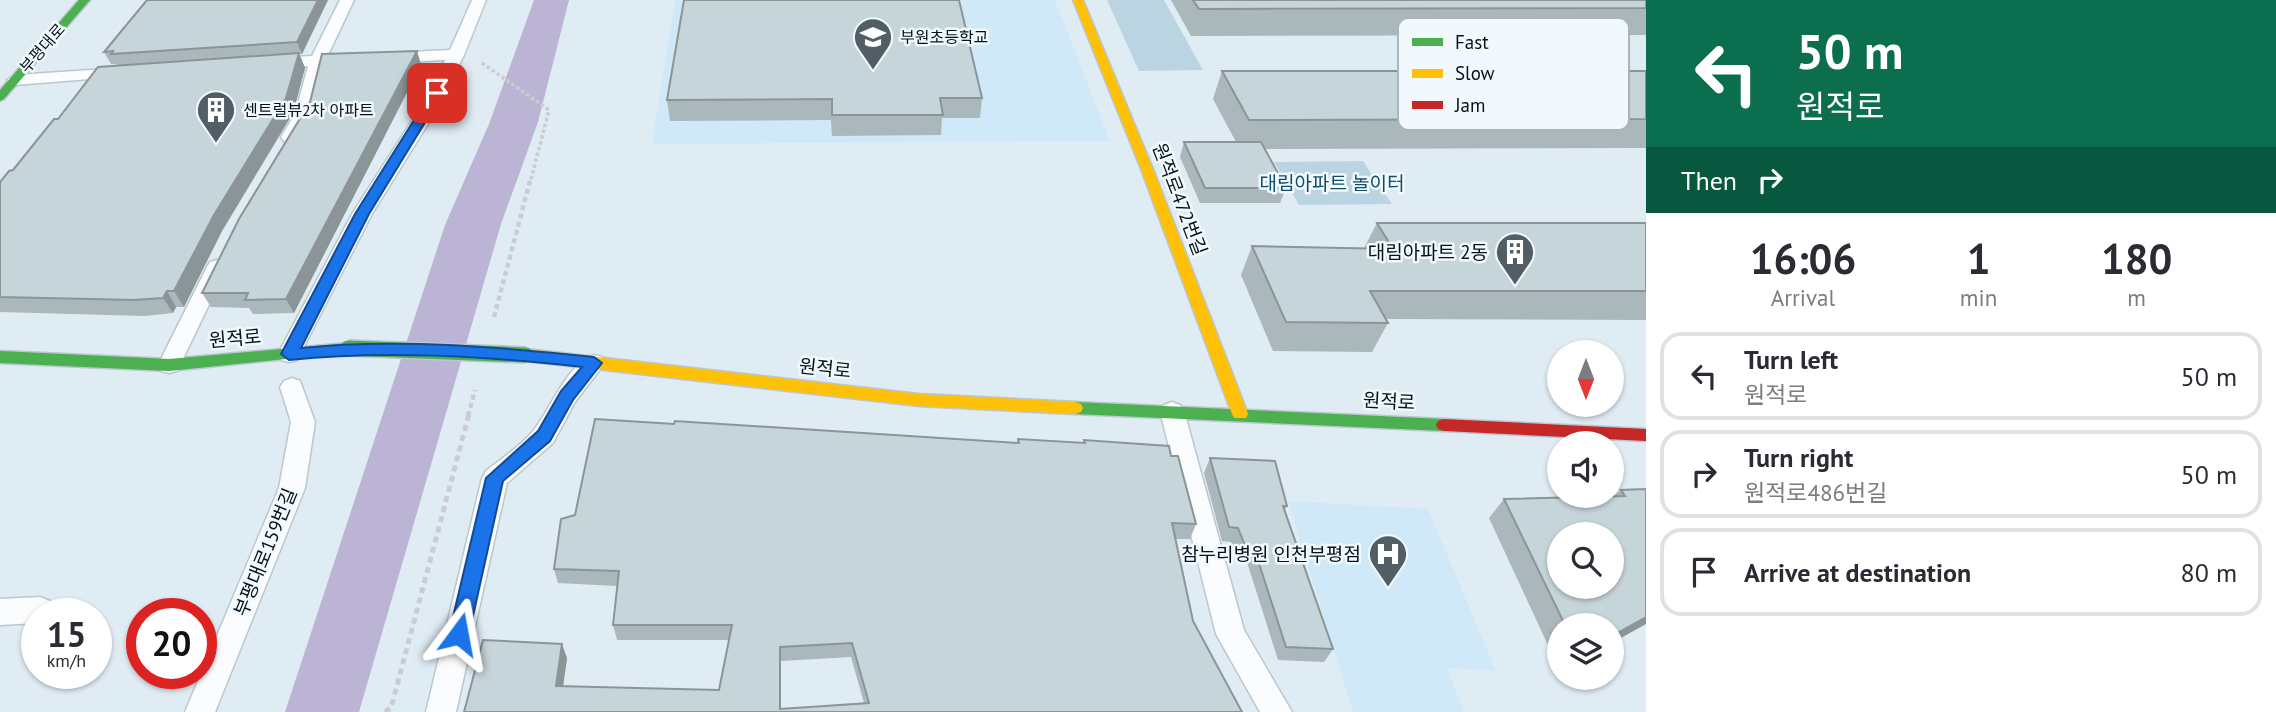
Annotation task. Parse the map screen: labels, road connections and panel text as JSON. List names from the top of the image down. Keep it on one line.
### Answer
{"streets":{"main road":["부평대로","원적로472번길","원적로"],"lane":["부평대로159번길"]},"crossings":[["원적로472번길","원적로"]],"parks":["대림아파트 놀이터"],"places":{"school or university":["부원초등학교"],"building":["센트럴뷰2차 아파트","대림아파트 2동"],"hospital":["참누리병원 인천부평점"]},"legend":["Fast","Slow","Jam"],"north":"bottom","page":{"turn":["50 m","원적로"],"then":"Then","eta":["16:06","Arrival","1","min","180","m"],"list":[{"name":"Turn left","note":"원적로","value":"50 m"},{"name":"Turn right","note":"원적로486번길","value":"50 m"},{"name":"Arrive at destination","value":"80 m"}],"speed":"15 km/h","limit":"20"}}
